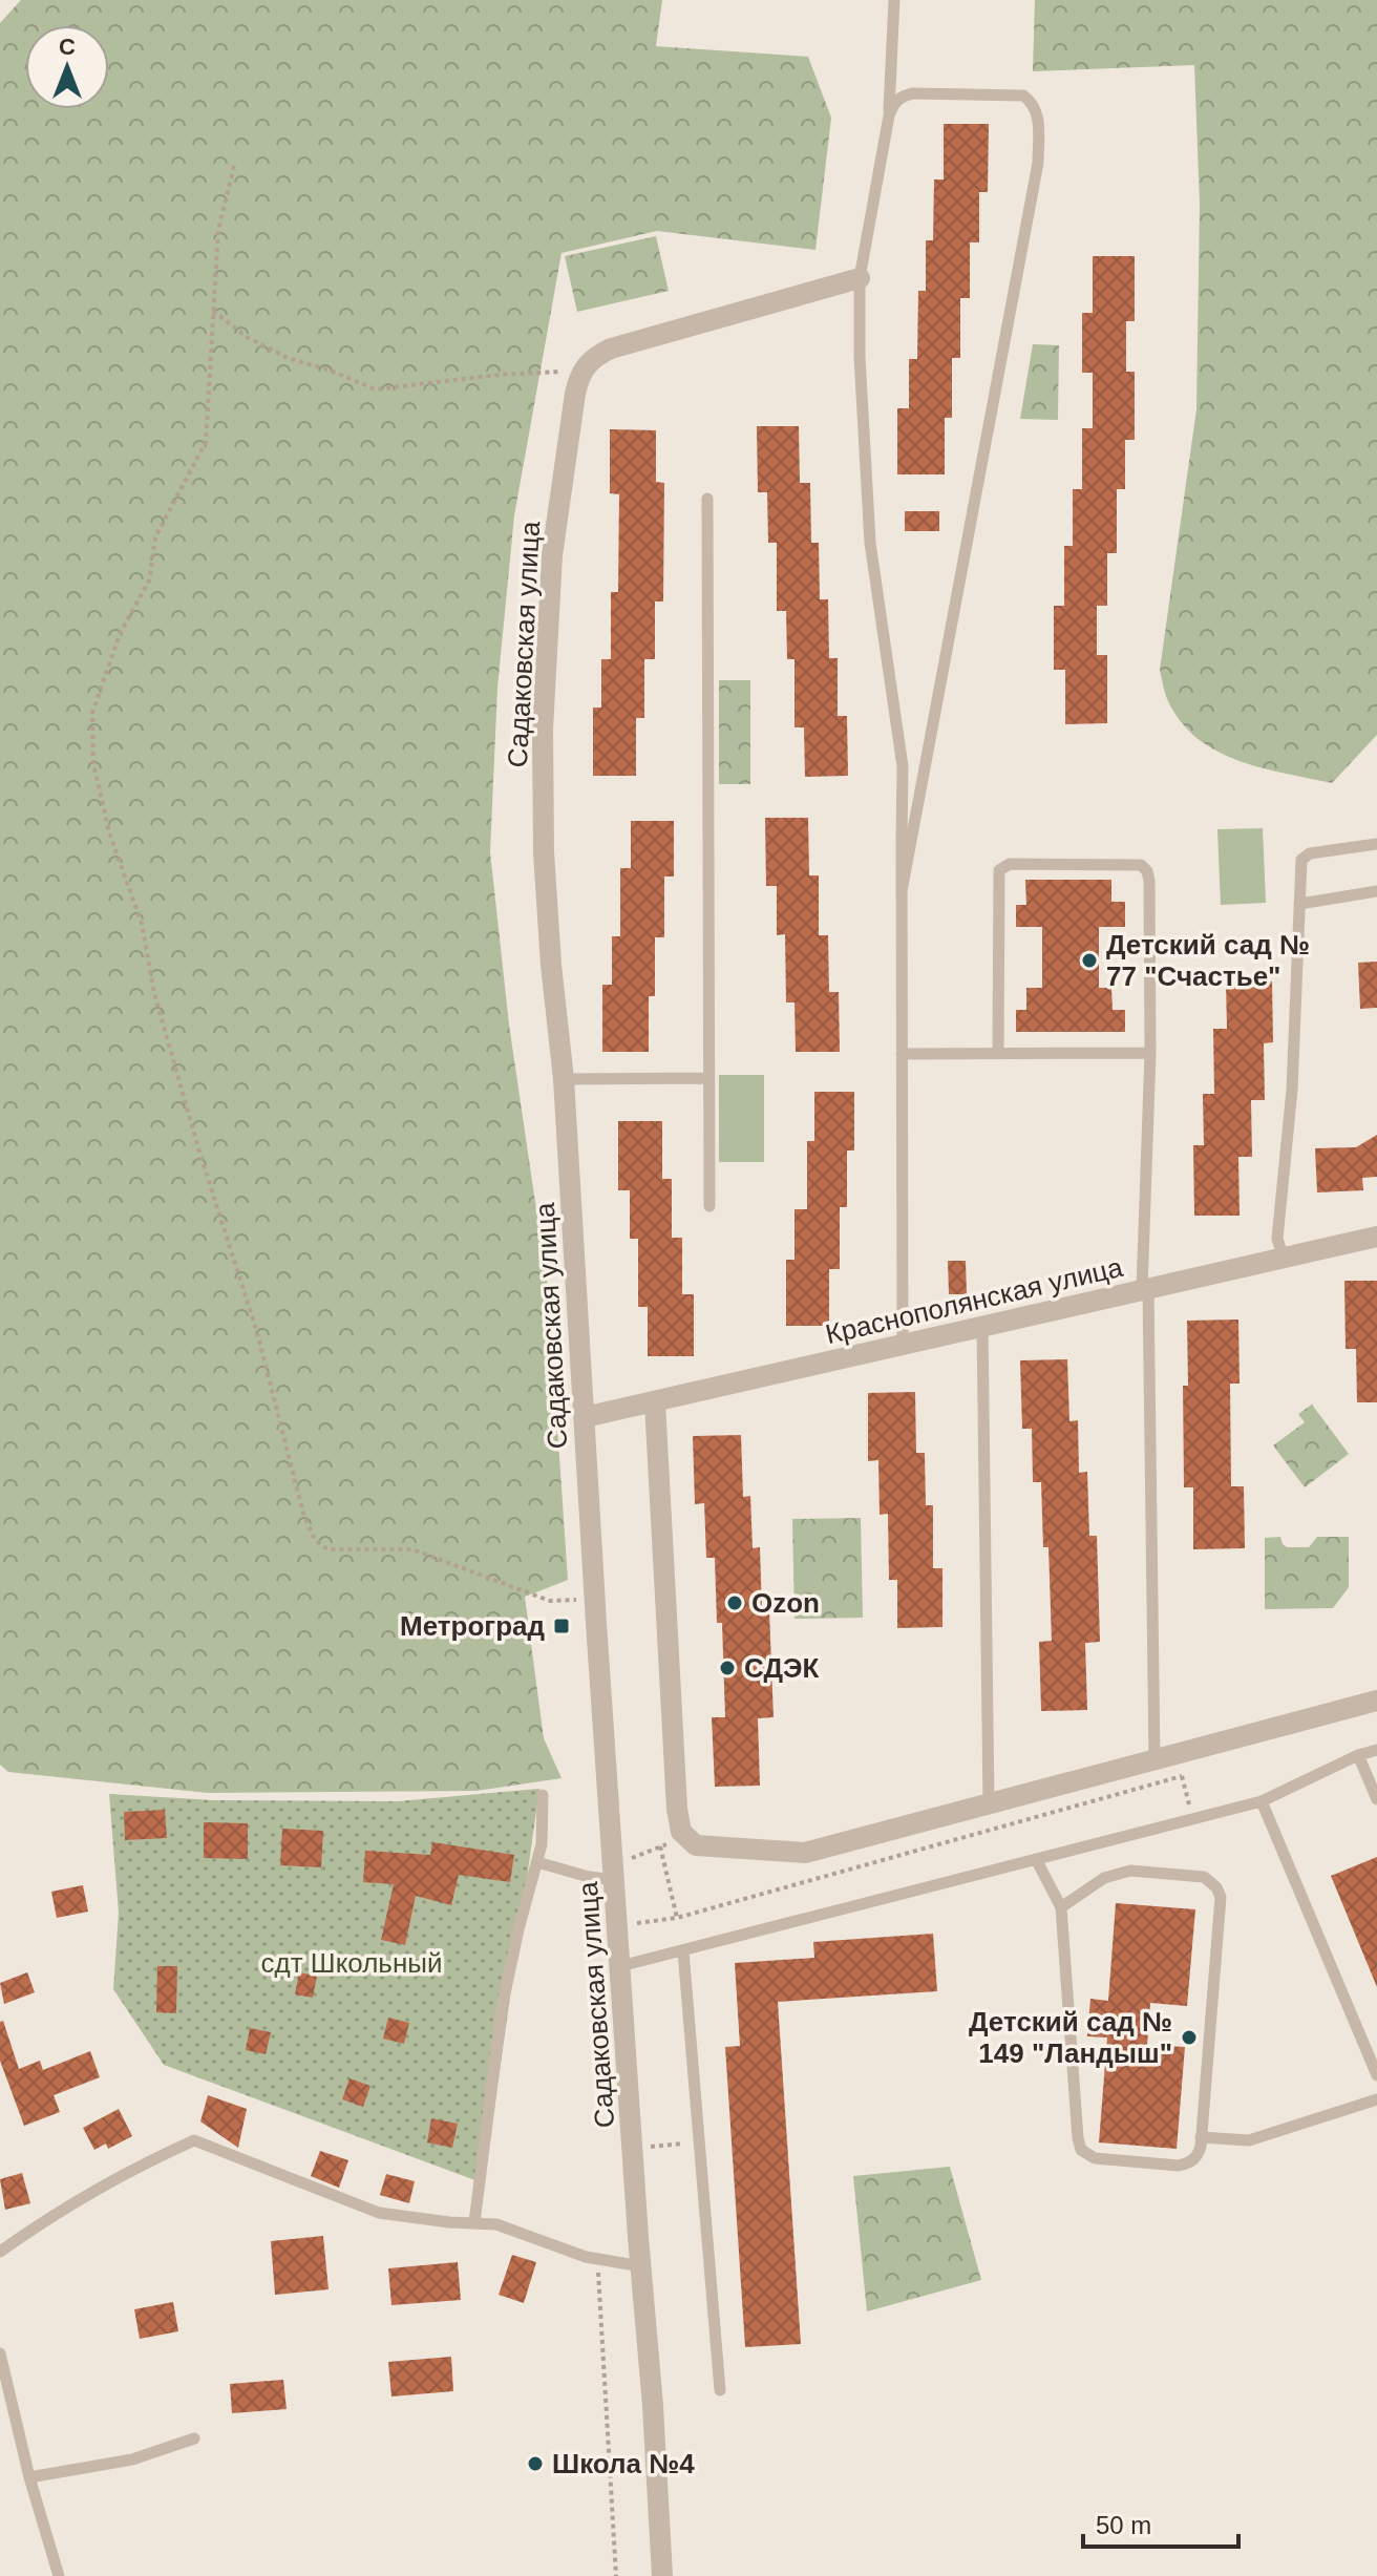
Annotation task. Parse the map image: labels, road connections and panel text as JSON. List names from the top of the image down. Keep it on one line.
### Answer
{"streets":{"street":["Садаковская улица","Краснополянская улица"]},"crossings":[["Садаковская улица","Краснополянская улица"]],"parks":["сдт Школьный"],"places":{"other":["Детский сад № 77 \"Счастье\"","Ozon","СДЭК","Детский сад № 149 \"Ландыш\"","Школа №4"],"transit":["Метроград"]},"scale_bar":"50 m","north":"top"}
